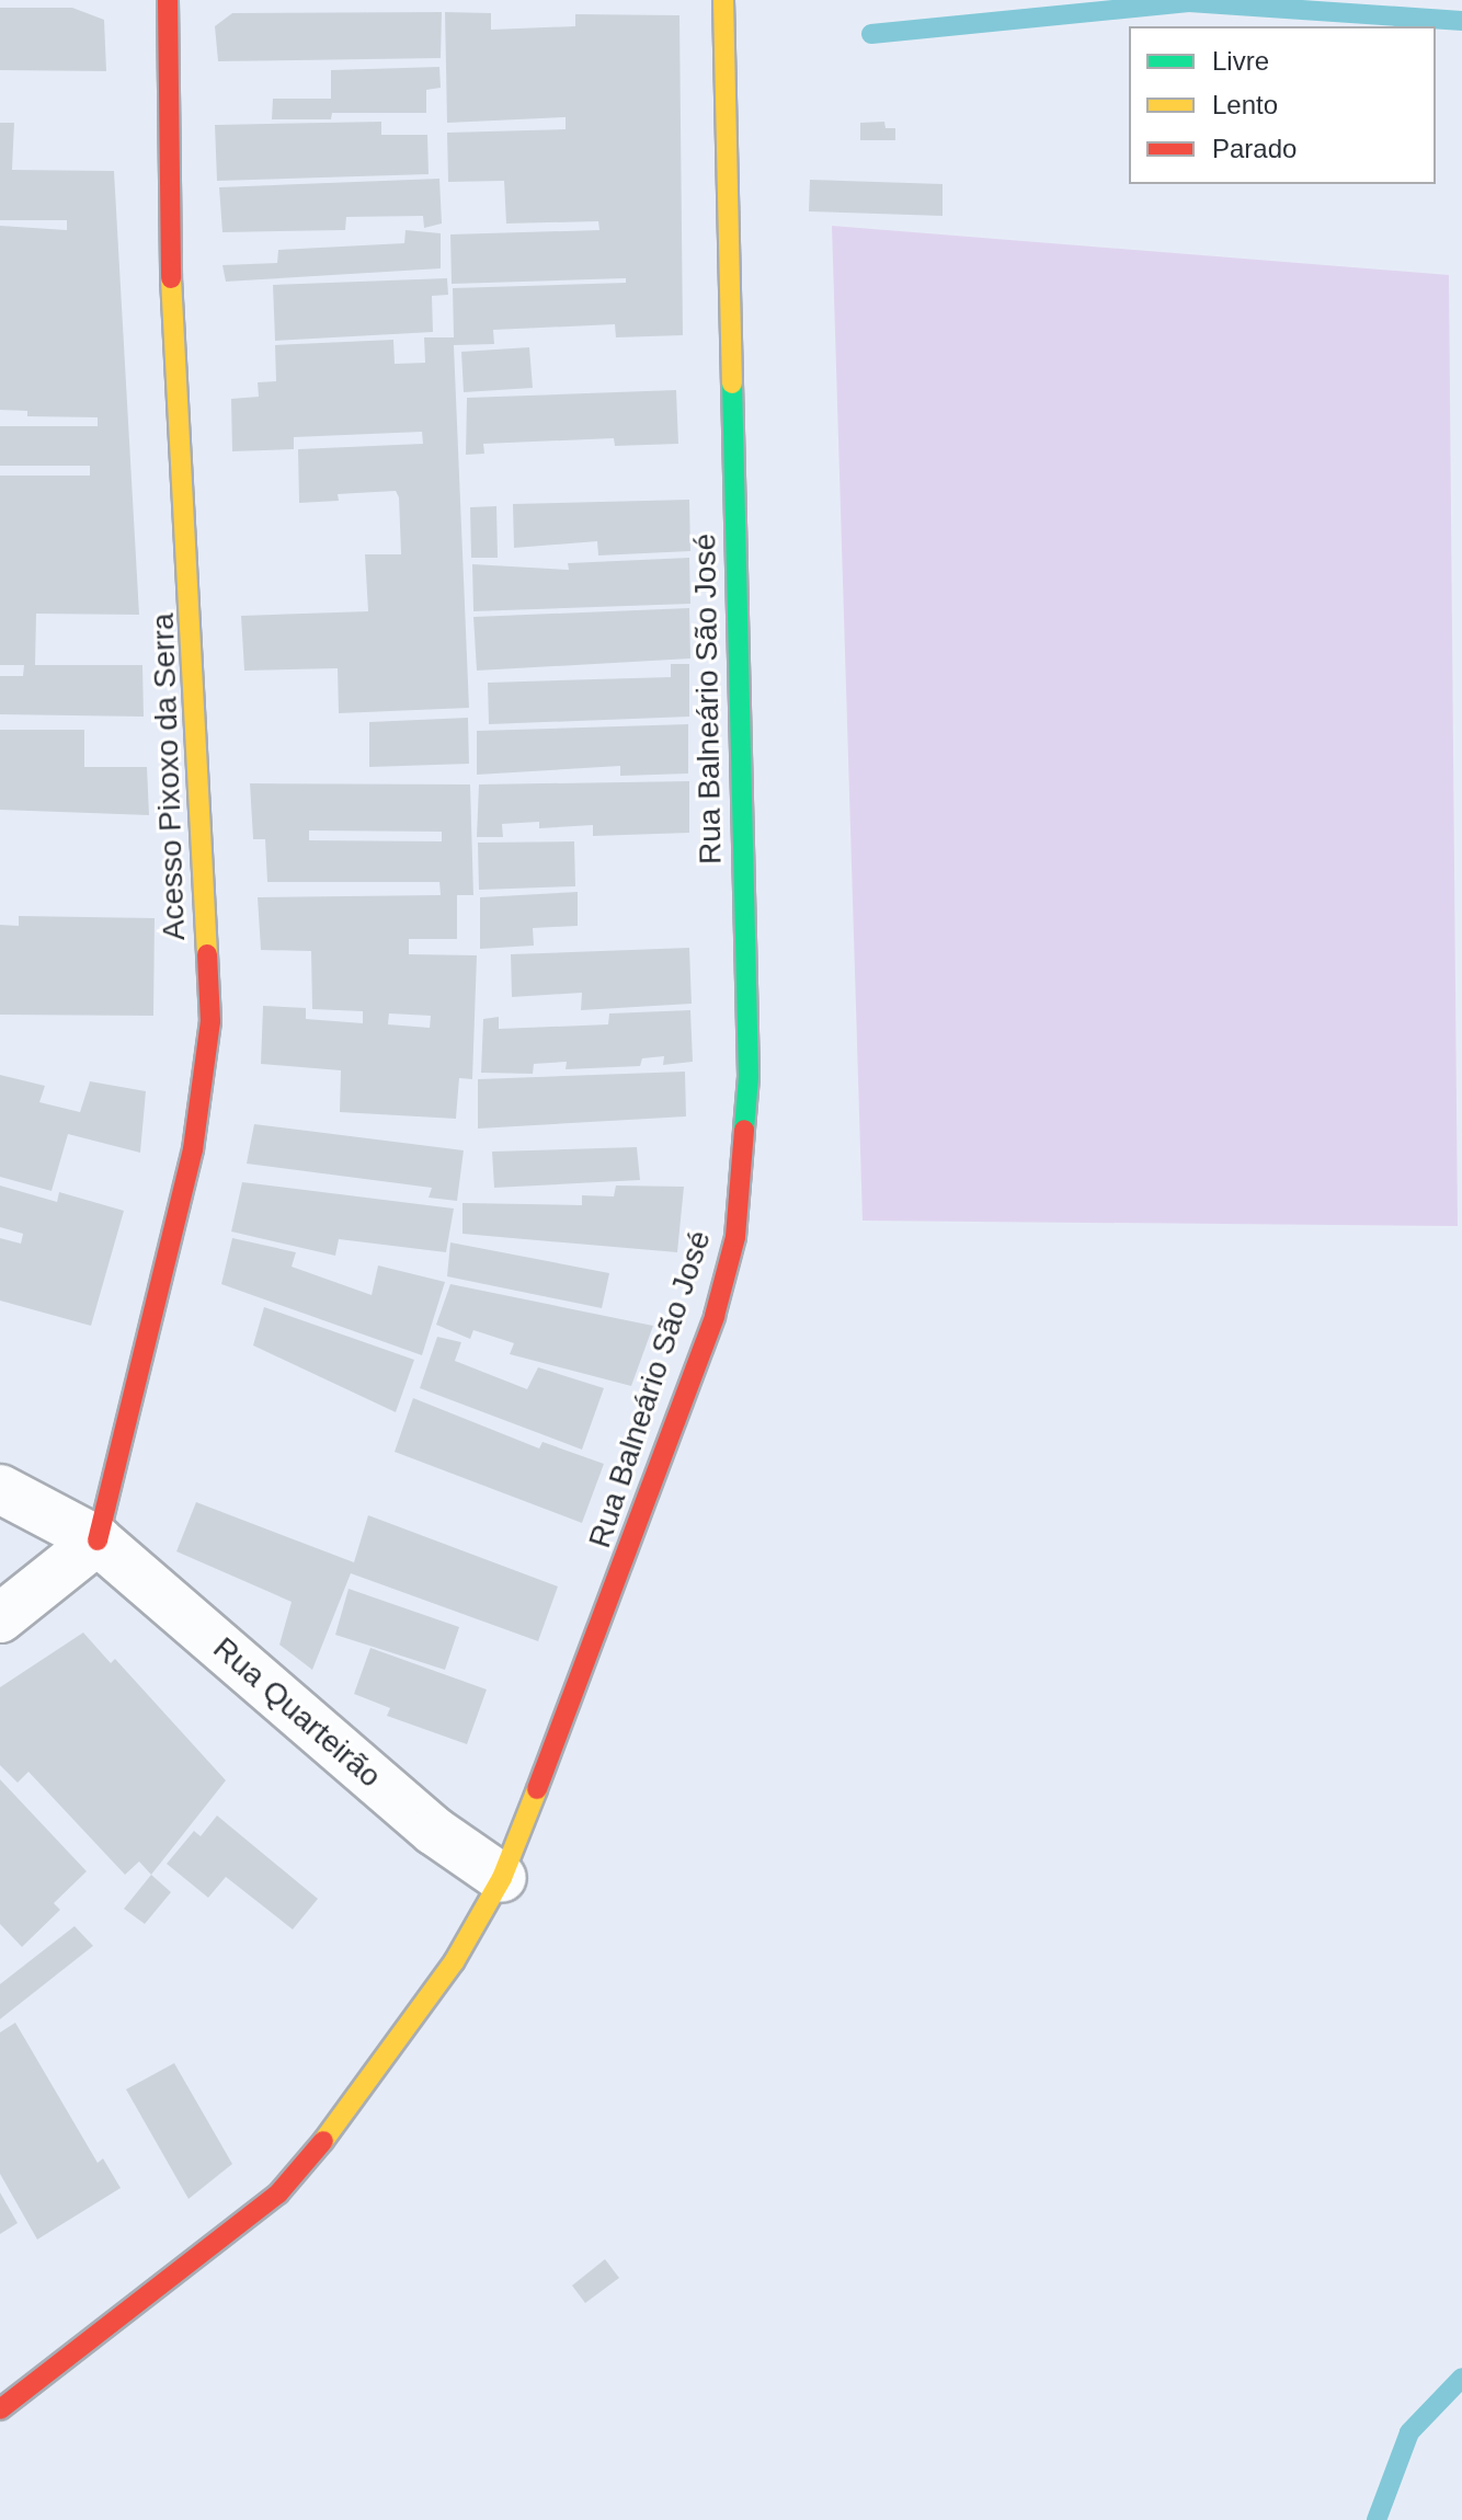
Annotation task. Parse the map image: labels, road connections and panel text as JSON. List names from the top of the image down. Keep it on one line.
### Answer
{"streets":{"street":["Rua Balneário São José","Acesso Pixoxo da Serra","Rua Quarteirão"]},"crossings":[["Rua Balneário São José","Rua Quarteirão"],["Acesso Pixoxo da Serra","Rua Quarteirão"]],"legend":["Livre","Lento","Parado"]}
